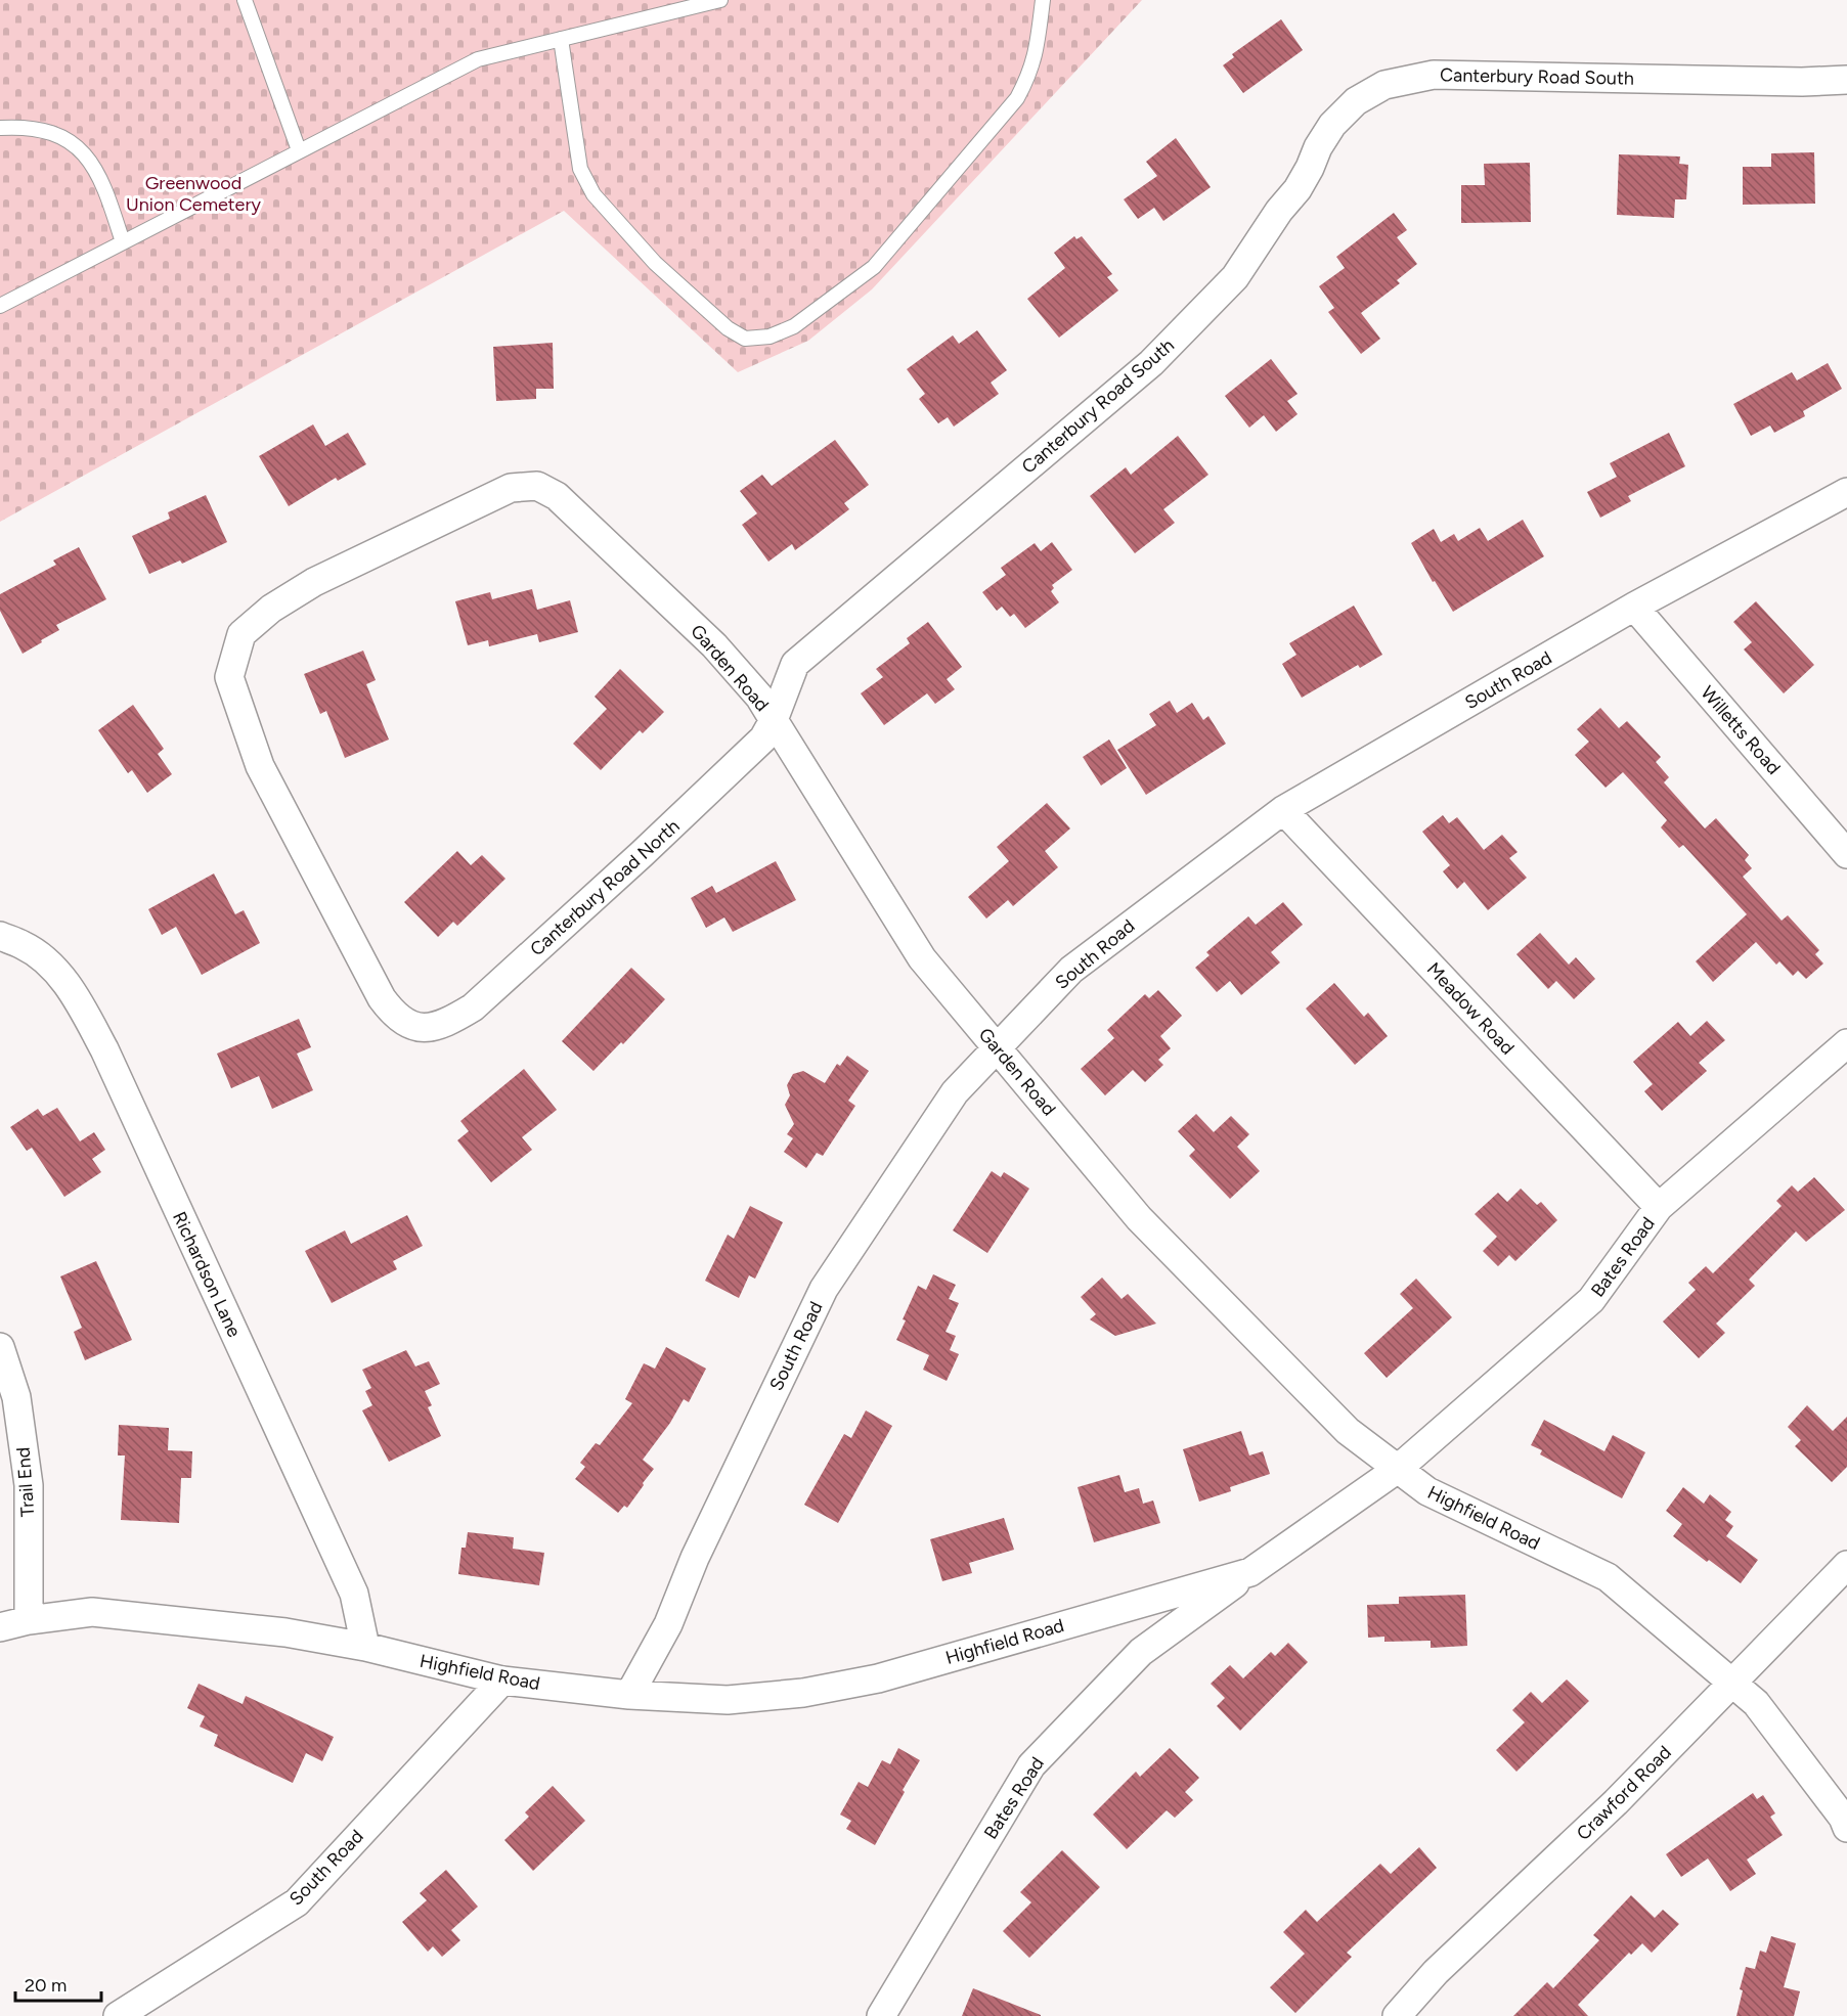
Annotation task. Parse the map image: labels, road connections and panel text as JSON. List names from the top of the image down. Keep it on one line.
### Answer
{"streets":{"street":["Canterbury Road South","Garden Road","South Road","Willetts Road","Canterbury Road North","Meadow Road","Bates Road","Richardson Lane","Trail End","Highfield Road","Crawford Road"]},"crossings":[["Canterbury Road South","Garden Road"],["Canterbury Road South","Canterbury Road North"],["Garden Road","South Road"],["Garden Road","Canterbury Road North"],["Garden Road","Bates Road"],["Garden Road","Highfield Road"],["South Road","Willetts Road"],["South Road","Meadow Road"],["South Road","Highfield Road"],["Meadow Road","Bates Road"],["Bates Road","Highfield Road"],["Richardson Lane","Highfield Road"],["Trail End","Highfield Road"],["Highfield Road","Crawford Road"]],"parks":["Greenwood Union Cemetery"],"scale_bar":"20 m"}
